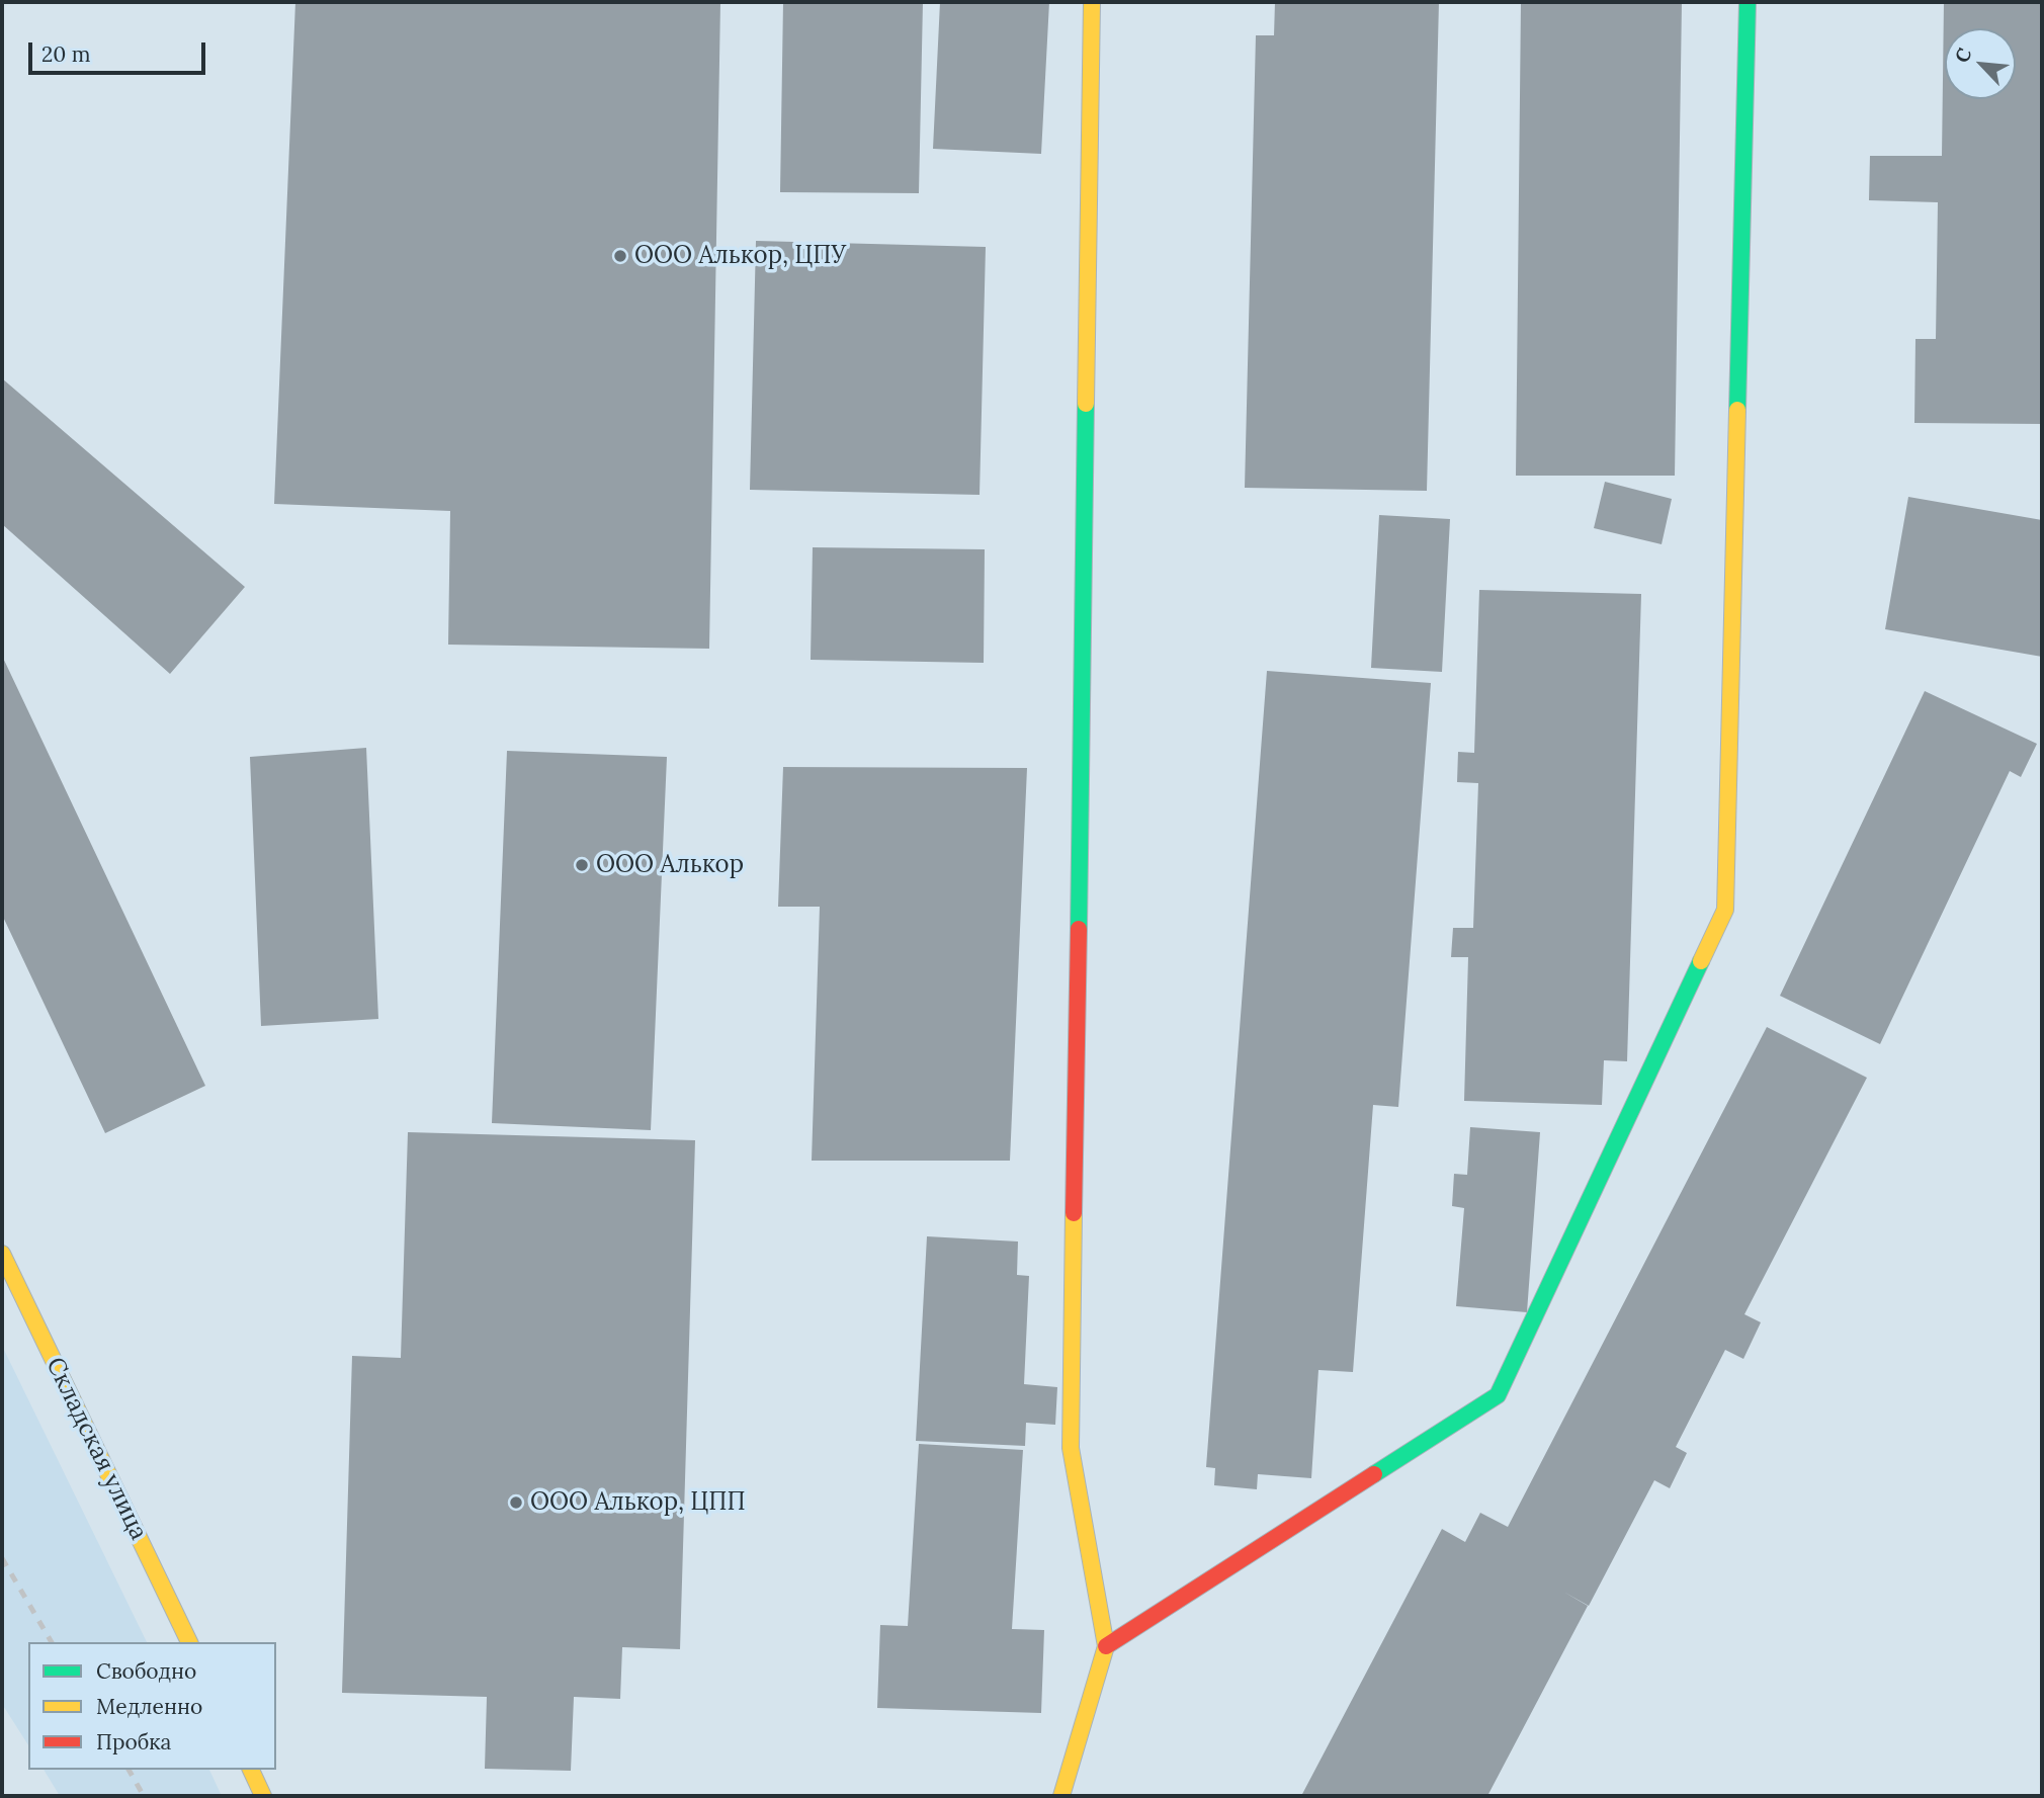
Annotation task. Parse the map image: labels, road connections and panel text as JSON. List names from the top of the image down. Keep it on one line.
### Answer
{"streets":{"street":["Складская улица"]},"places":["ООО Алькор, ЦПУ","ООО Алькор","ООО Алькор, ЦПП"],"legend":["Свободно","Медленно","Пробка"],"scale_bar":"20 m","north":"top left"}
